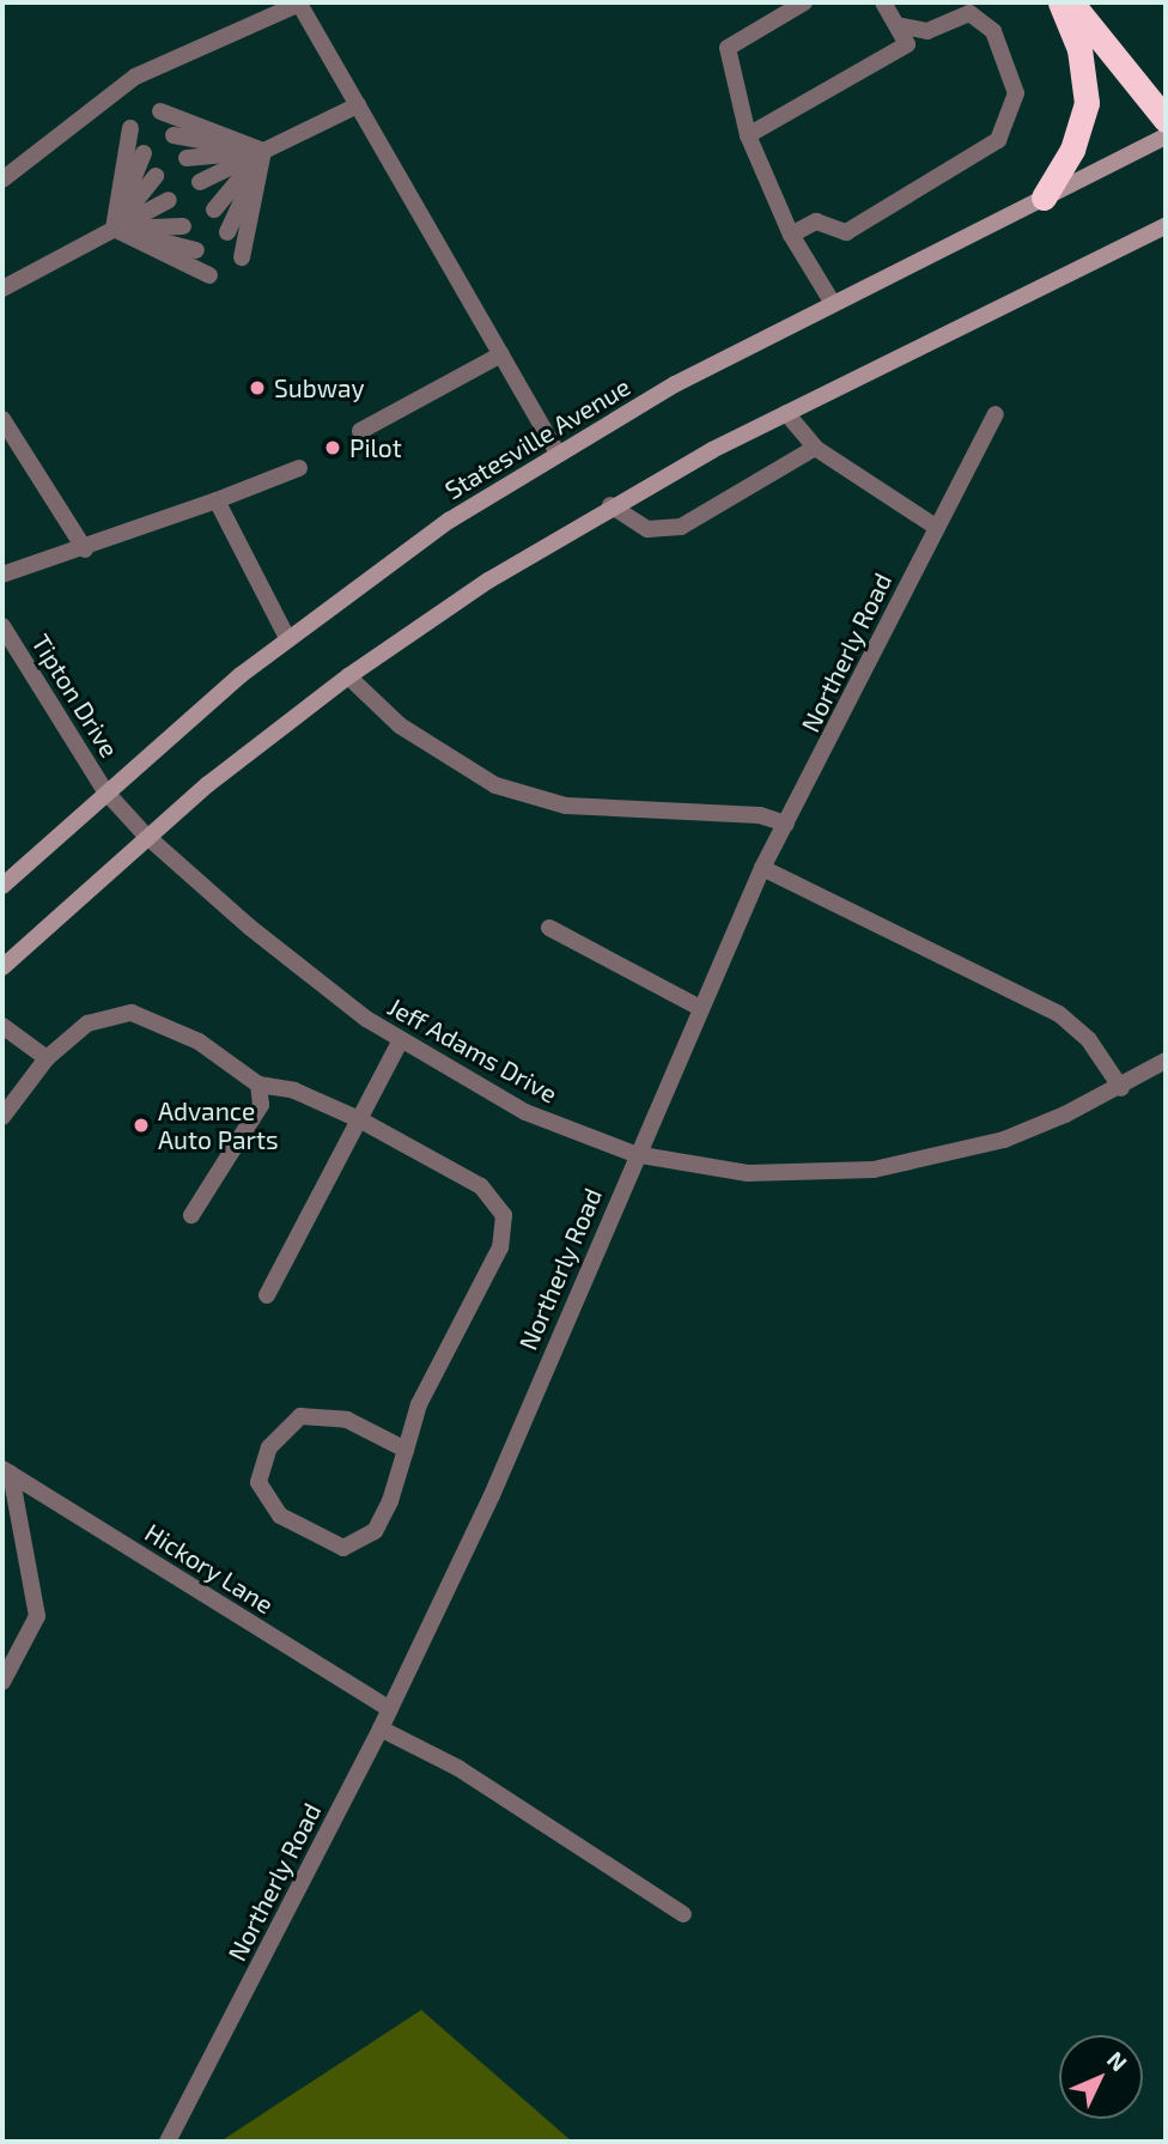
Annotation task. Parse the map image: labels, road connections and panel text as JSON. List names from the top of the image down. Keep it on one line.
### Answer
{"streets":{"main road":["Statesville Avenue"],"street":["Northerly Road","Tipton Drive","Jeff Adams Drive","Hickory Lane"]},"crossings":[["Statesville Avenue","Tipton Drive"],["Northerly Road","Jeff Adams Drive"],["Northerly Road","Hickory Lane"],["Tipton Drive","Jeff Adams Drive"]],"places":["Subway","Pilot","Advance Auto Parts"],"north":"top right"}
